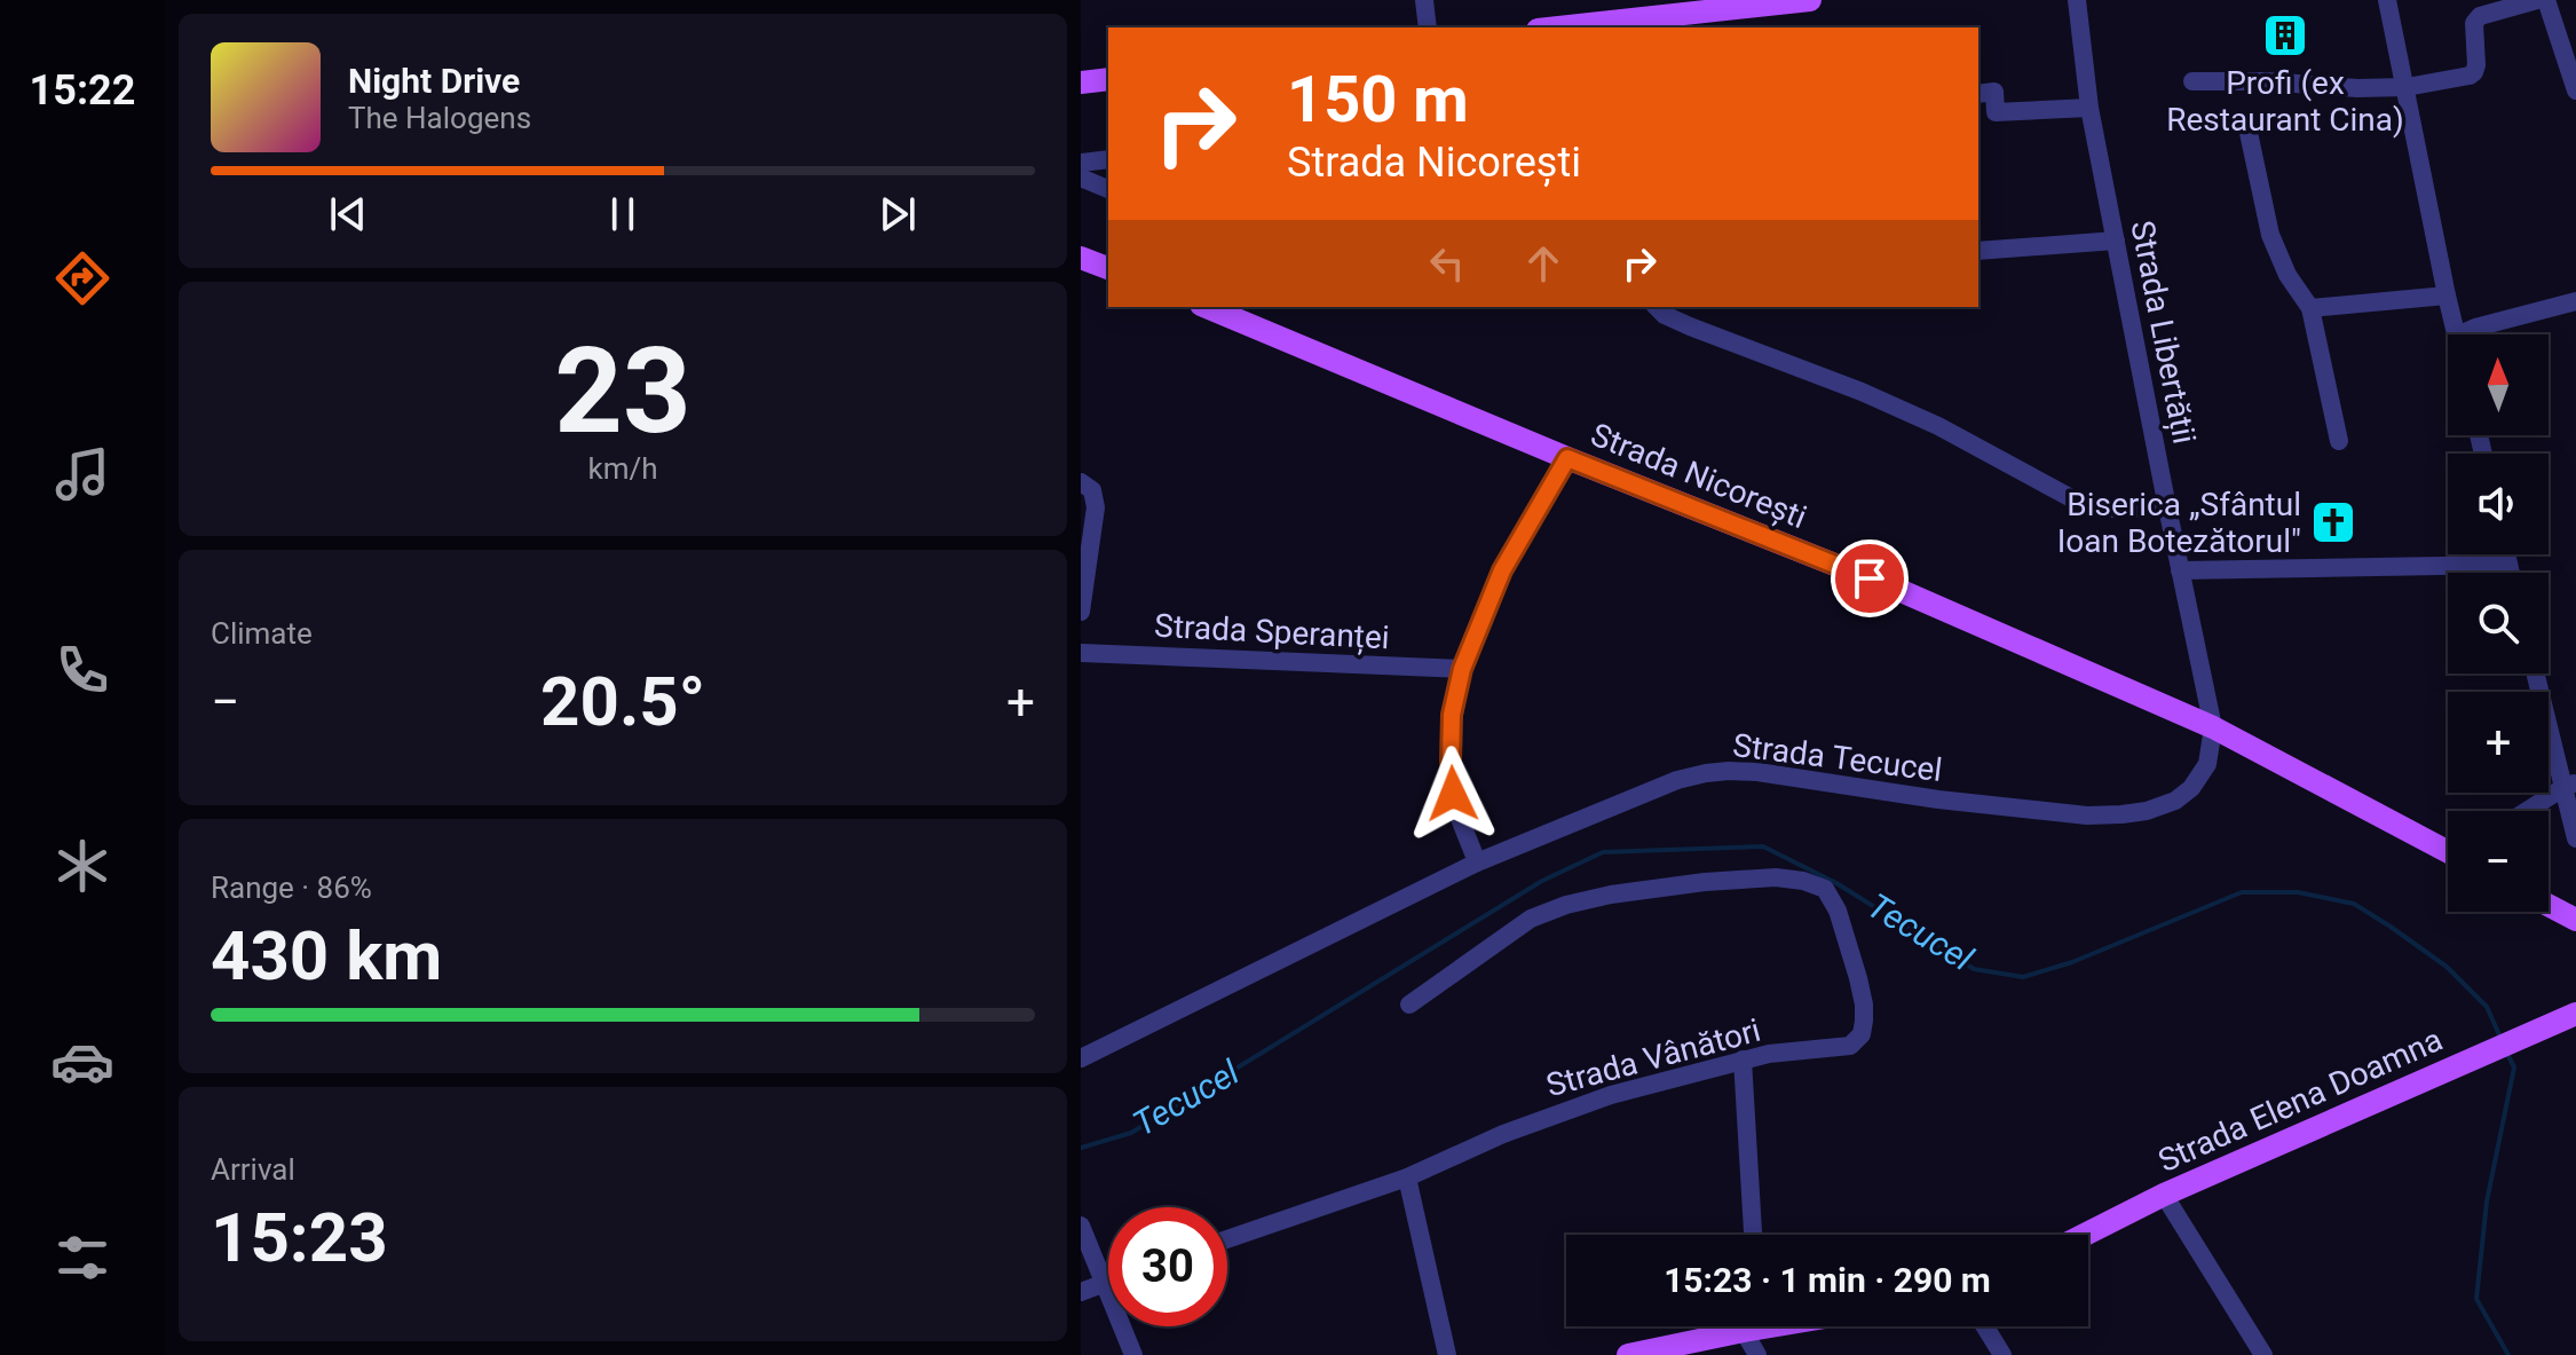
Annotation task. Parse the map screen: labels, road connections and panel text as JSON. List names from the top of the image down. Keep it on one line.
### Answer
{"streets":{"main road":["Strada Nicorești","Strada Elena Doamna"],"street":["Strada Libertății","Strada Speranței","Strada Tecucel","Strada Vânători"]},"crossings":[["Strada Libertății","Strada Nicorești"],["Strada Libertății","Strada Tecucel"],["Strada Nicorești","Strada Tecucel"]],"water":["Tecucel"],"places":{"building":["Profi (ex Restaurant Cina)"],"church":["Biserica „Sfântul Ioan Botezătorul\""]},"north":"top","page":{"tabs":"15:22","turn":["150 m","Strada Nicorești"],"song":["Night Drive","The Halogens"],"tile":[["23","km/h"],"Climate",["Range · 86%","430 km"],["Arrival","15:23"]],"map_buttons":["+","−"],"heat":["−","20.5°","+"],"limit":"30","trip":"15:23 · 1 min · 290 m"}}
